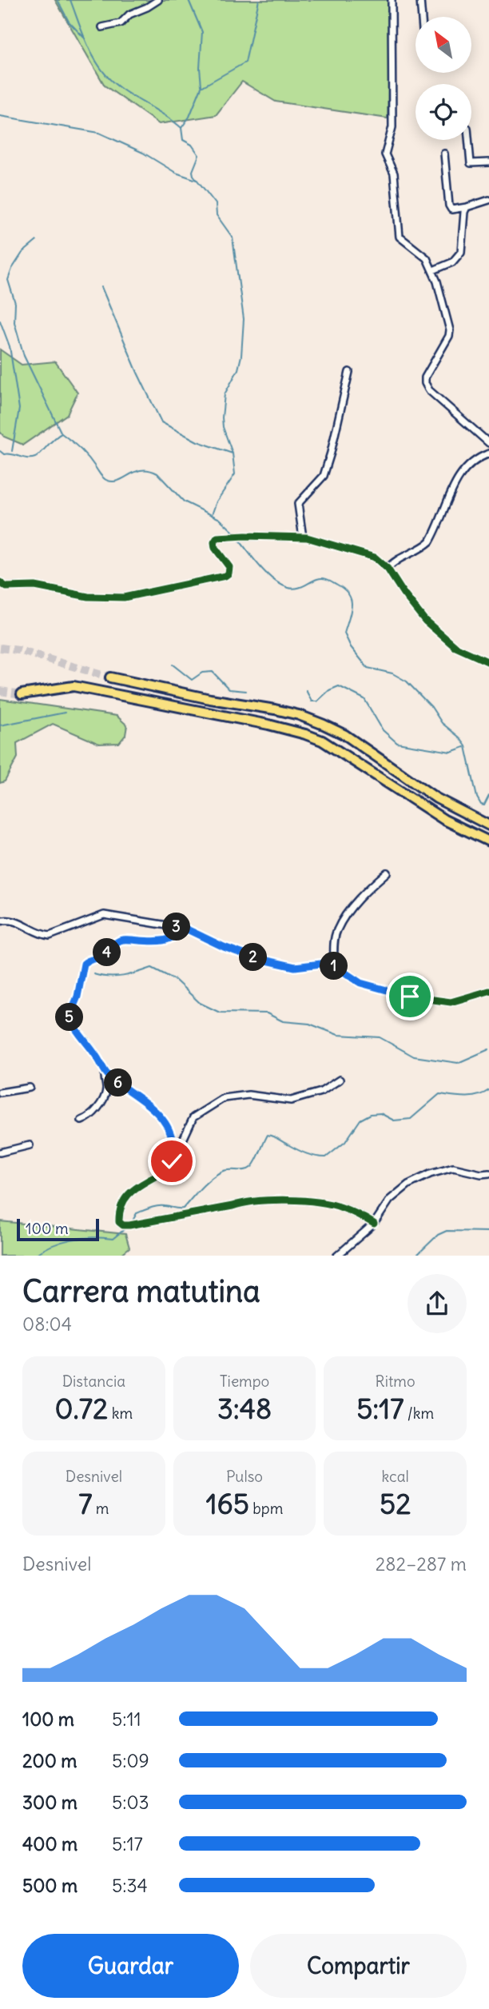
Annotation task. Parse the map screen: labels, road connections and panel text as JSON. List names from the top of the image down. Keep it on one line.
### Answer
{"scale_bar":"100 m","north":"top left","page":{"pins":["3","4","2","1","5","6"],"scale":"100 m","heading":["Carrera matutina","08:04"],"stats":[["Distancia","0.72 km"],["Tiempo","3:48"],["Ritmo","5:17 /km"],["Desnivel","7 m"],["Pulso","165 bpm"],["kcal","52"]],"chart":["Desnivel","282–287 m"],"list":[{"name":"100 m","note":"5:11"},{"name":"200 m","note":"5:09"},{"name":"300 m","note":"5:03"},{"name":"400 m","note":"5:17"},{"name":"500 m","note":"5:34"}],"buttons":["Guardar","Compartir"]}}
